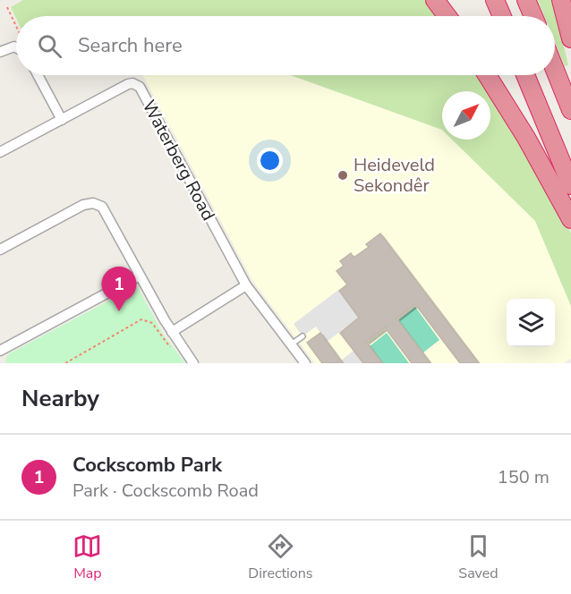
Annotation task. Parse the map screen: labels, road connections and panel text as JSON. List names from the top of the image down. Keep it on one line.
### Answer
{"streets":{"street":["Waterberg Road"]},"places":["Heideveld Sekondêr"],"north":"top right","page":{"search":"Search here","pins":"1","heading":"Nearby","list":[{"mark":"1","name":"Cockscomb Park","note":"Park · Cockscomb Road","value":"150 m"}],"nav":["Map","Directions","Saved"]}}
